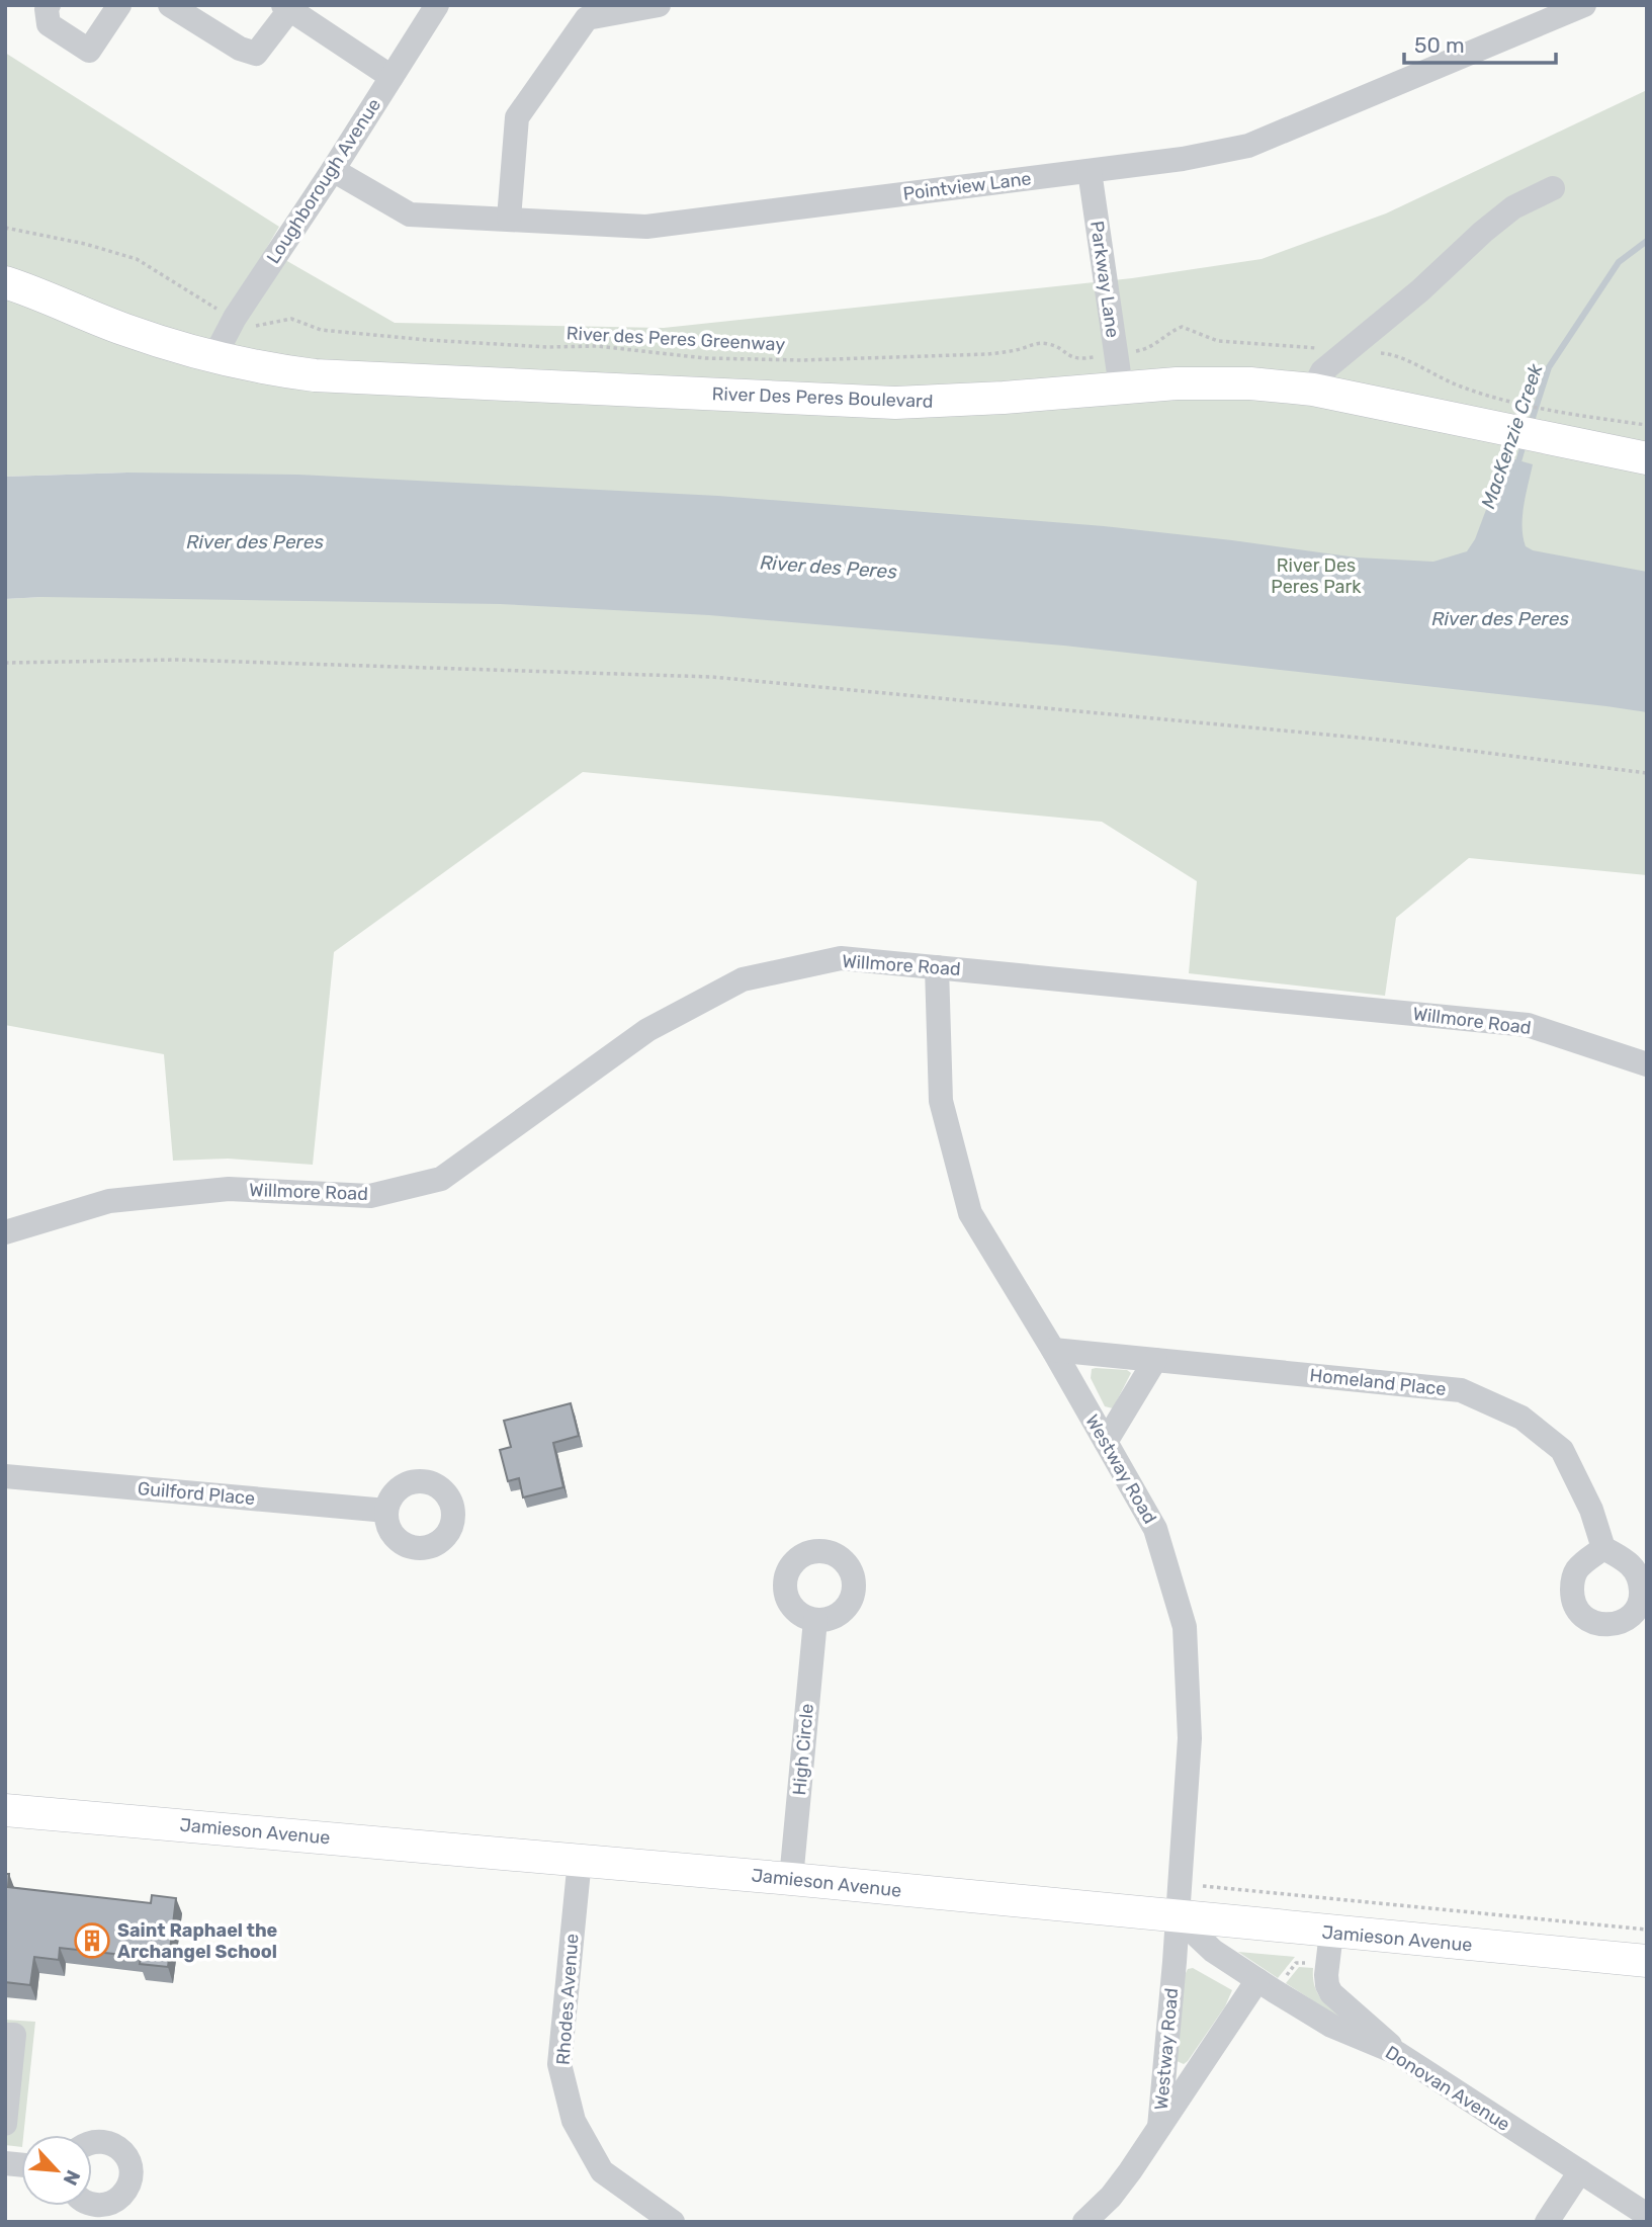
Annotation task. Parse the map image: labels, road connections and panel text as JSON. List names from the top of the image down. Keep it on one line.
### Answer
{"streets":{"main road":["River Des Peres Boulevard","Jamieson Avenue"],"street":["Loughborough Avenue","Pointview Lane","Parkway Lane","Willmore Road","Homeland Place","Westway Road","Guilford Place","High Circle","Rhodes Avenue","Donovan Avenue"],"path":["River des Peres Greenway"]},"crossings":[["Loughborough Avenue","Pointview Lane"],["Loughborough Avenue","River Des Peres Boulevard"],["Pointview Lane","Parkway Lane"],["Parkway Lane","River Des Peres Boulevard"],["Willmore Road","Westway Road"],["Homeland Place","Westway Road"],["Westway Road","Jamieson Avenue"],["Westway Road","Donovan Avenue"],["High Circle","Jamieson Avenue"],["Jamieson Avenue","Rhodes Avenue"],["Jamieson Avenue","Donovan Avenue"]],"water":["MacKenzie Creek","River des Peres"],"parks":["River Des Peres Park"],"places":{"building":["Saint Raphael the Archangel School"]},"scale_bar":"50 m","north":"bottom right"}
